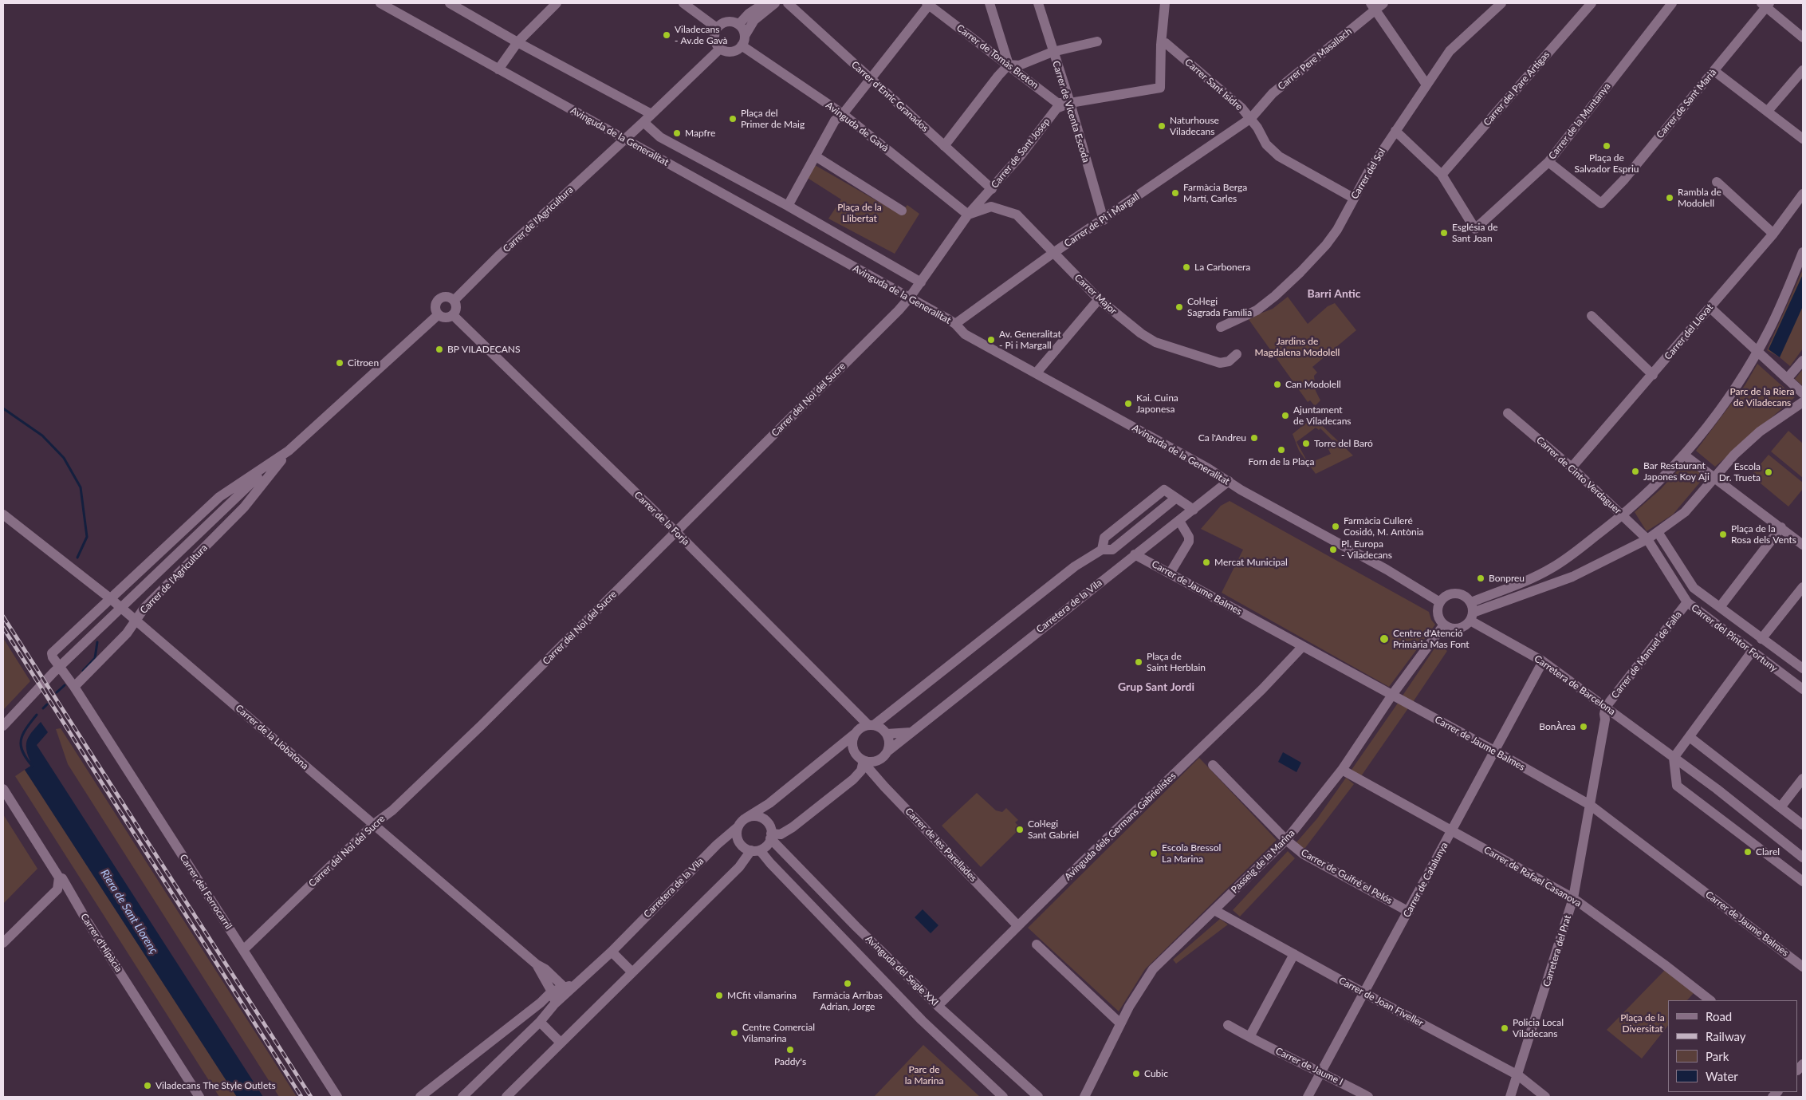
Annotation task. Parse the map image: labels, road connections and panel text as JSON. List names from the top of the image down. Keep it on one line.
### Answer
{"streets":{"street":["Carrer de Tomàs Breton","Carrer Pere Masallach","Carrer Sant Isidre","Carrer del Pare Artigas","Carrer d'Enric Granados","Carrer de Sant Marià","Carrer de Vicenta Escoda","Carrer de la Muntanya","Avinguda de Gavà","Avinguda de la Generalitat","Carrer de Sant Josep","Carrer del Sol","Carrer de l'Agricultura","Carrer de Pi i Margall","Carrer Major","Carrer del Llevat","Carrer del Noi del Sucre","Carrer de Cinto Verdaguer","Carrer de la Forja","Carrer de Jaume Balmes","Carretera de la Vila","Carrer del Pintor Fortuny","Carrer de Manuel de Falla","Carretera de Barcelona","Carrer de la Llobatona","Avinguda dels Germans Gabrielistes","Carrer de les Parellades","Passeig de la Marina","Carrer de Guifré el Pelós","Carrer de Rafael Casanova","Carrer de Catalunya","Carrer del Ferrocarril","Carrer d'Hipàcia","Carretera del Prat","Avinguda del Segle XXI","Carrer de Joan Fiveller","Carrer de Jaume I"]},"crossings":[["Carrer de Tomàs Breton","Carrer de Vicenta Escoda"],["Carrer de Tomàs Breton","Carrer de Sant Josep"],["Carrer Pere Masallach","Carrer Sant Isidre"],["Carrer Pere Masallach","Carrer de Pi i Margall"],["Carrer Sant Isidre","Carrer de Sant Josep"],["Carrer Sant Isidre","Carrer del Sol"],["Carrer Sant Isidre","Carrer de Pi i Margall"],["Carrer del Pare Artigas","Carrer de la Muntanya"],["Carrer d'Enric Granados","Carrer de Sant Josep"],["Carrer de Sant Marià","Carrer de la Muntanya"],["Carrer de Vicenta Escoda","Carrer de Sant Josep"],["Carrer de Vicenta Escoda","Carrer de Pi i Margall"],["Avinguda de Gavà","Carrer de Sant Josep"],["Avinguda de Gavà","Carrer de l'Agricultura"],["Avinguda de Gavà","Carrer Major"],["Avinguda de la Generalitat","Carrer de l'Agricultura"],["Avinguda de la Generalitat","Carrer de Pi i Margall"],["Avinguda de la Generalitat","Carrer del Noi del Sucre"],["Avinguda de la Generalitat","Carretera de la Vila"],["Avinguda de la Generalitat","Carretera de Barcelona"],["Avinguda de la Generalitat","Passeig de la Marina"],["Carrer de Sant Josep","Carrer Major"],["Carrer de Sant Josep","Carrer del Noi del Sucre"],["Carrer de l'Agricultura","Carrer de la Forja"],["Carrer de l'Agricultura","Carrer de la Llobatona"],["Carrer de l'Agricultura","Carrer del Ferrocarril"],["Carrer de Pi i Margall","Carrer Major"],["Carrer del Llevat","Carrer de Cinto Verdaguer"],["Carrer del Noi del Sucre","Carrer de la Forja"],["Carrer del Noi del Sucre","Carrer de la Llobatona"],["Carrer del Noi del Sucre","Carrer del Ferrocarril"],["Carrer de Cinto Verdaguer","Carrer del Pintor Fortuny"],["Carrer de la Forja","Carretera de la Vila"],["Carrer de la Forja","Carrer de les Parellades"],["Carrer de Jaume Balmes","Carretera de la Vila"],["Carrer de Jaume Balmes","Avinguda dels Germans Gabrielistes"],["Carrer de Jaume Balmes","Passeig de la Marina"],["Carrer de Jaume Balmes","Carrer de Catalunya"],["Carrer de Jaume Balmes","Carretera del Prat"],["Carretera de la Vila","Carrer de la Llobatona"],["Carretera de la Vila","Carrer de les Parellades"],["Carretera de la Vila","Avinguda del Segle XXI"],["Carrer del Pintor Fortuny","Carrer de Manuel de Falla"],["Carrer de Manuel de Falla","Carretera de Barcelona"],["Carrer de Manuel de Falla","Carretera del Prat"],["Carretera de Barcelona","Passeig de la Marina"],["Carretera de Barcelona","Carrer de Catalunya"],["Carretera de Barcelona","Carretera del Prat"],["Avinguda dels Germans Gabrielistes","Carrer de les Parellades"],["Avinguda dels Germans Gabrielistes","Avinguda del Segle XXI"],["Passeig de la Marina","Carrer de Guifré el Pelós"],["Passeig de la Marina","Carrer de Rafael Casanova"],["Passeig de la Marina","Carrer de Joan Fiveller"],["Carrer de Guifré el Pelós","Carrer de Catalunya"],["Carrer de Rafael Casanova","Carrer de Catalunya"],["Carrer de Rafael Casanova","Carretera del Prat"],["Carrer de Catalunya","Carrer de Joan Fiveller"],["Carrer de Catalunya","Carrer de Jaume I"],["Carretera del Prat","Carrer de Joan Fiveller"]],"districts":["Barri Antic","Grup Sant Jordi"],"water":["Riera de Sant Llorenç"],"parks":["Plaça de la Llibertat","Jardins de Magdalena Modolell","Parc de la Riera de Viladecans","Plaça de la Diversitat","Parc de la Marina"],"places":["Viladecans - Av.de Gavà","Plaça del Primer de Maig","Naturhouse Viladecans","Mapfre","Plaça de Salvador Espriu","Farmàcia Berga Martí, Carles","Rambla de Modolell","Església de Sant Joan","La Carbonera","Col·legi Sagrada Família","Av. Generalitat - Pi i Margall","BP VILADECANS","Citroen","Can Modolell","Kai. Cuina Japonesa","Ajuntament de Viladecans","Ca l'Andreu","Torre del Baró","Forn de la Plaça","Bar Restaurant Japones Koy Aji","Escola Dr. Trueta","Farmàcia Culleré Cosidó, M. Antònia","Plaça de la Rosa dels Vents","Pl. Europa - Viladecans","Mercat Municipal","Bonpreu","Centre d'Atenció Primària Mas Font","Plaça de Saint Herblain","BonÀrea","Col·legi Sant Gabriel","Clarel","Escola Bressol La Marina","Farmàcia Arribas Adrian, Jorge","MCfit vilamarina","Policia Local Viladecans","Centre Comercial Vilamarina","Paddy's","Cubic","Viladecans The Style Outlets"],"legend":["Road","Railway","Park","Water"]}
